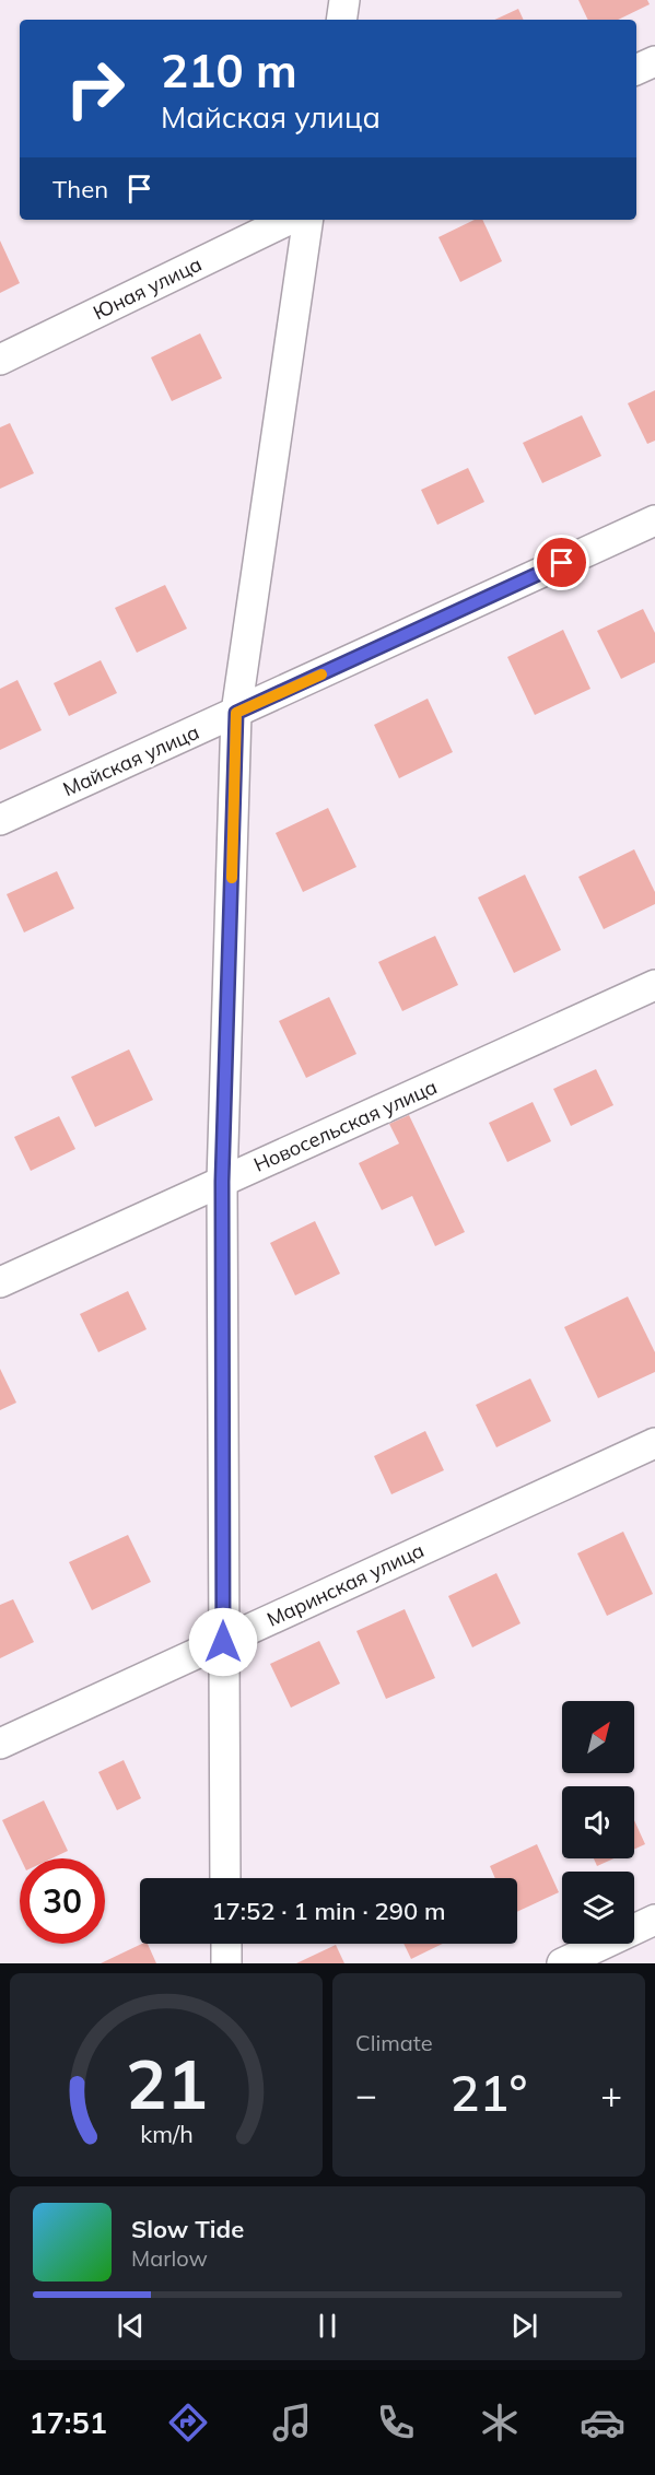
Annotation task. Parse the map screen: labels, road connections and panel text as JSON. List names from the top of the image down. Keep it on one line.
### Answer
{"streets":{"street":["Юная улица","Майская улица","Новосельская улица","Маринская улица"]},"north":"top right","page":{"turn":["210 m","Майская улица"],"then":"Then","limit":"30","trip":"17:52 · 1 min · 290 m","tile":"Climate","heat":["−","21°","+"],"song":["Slow Tide","Marlow"],"tabs":"17:51","gauge":["21","km/h"]}}
